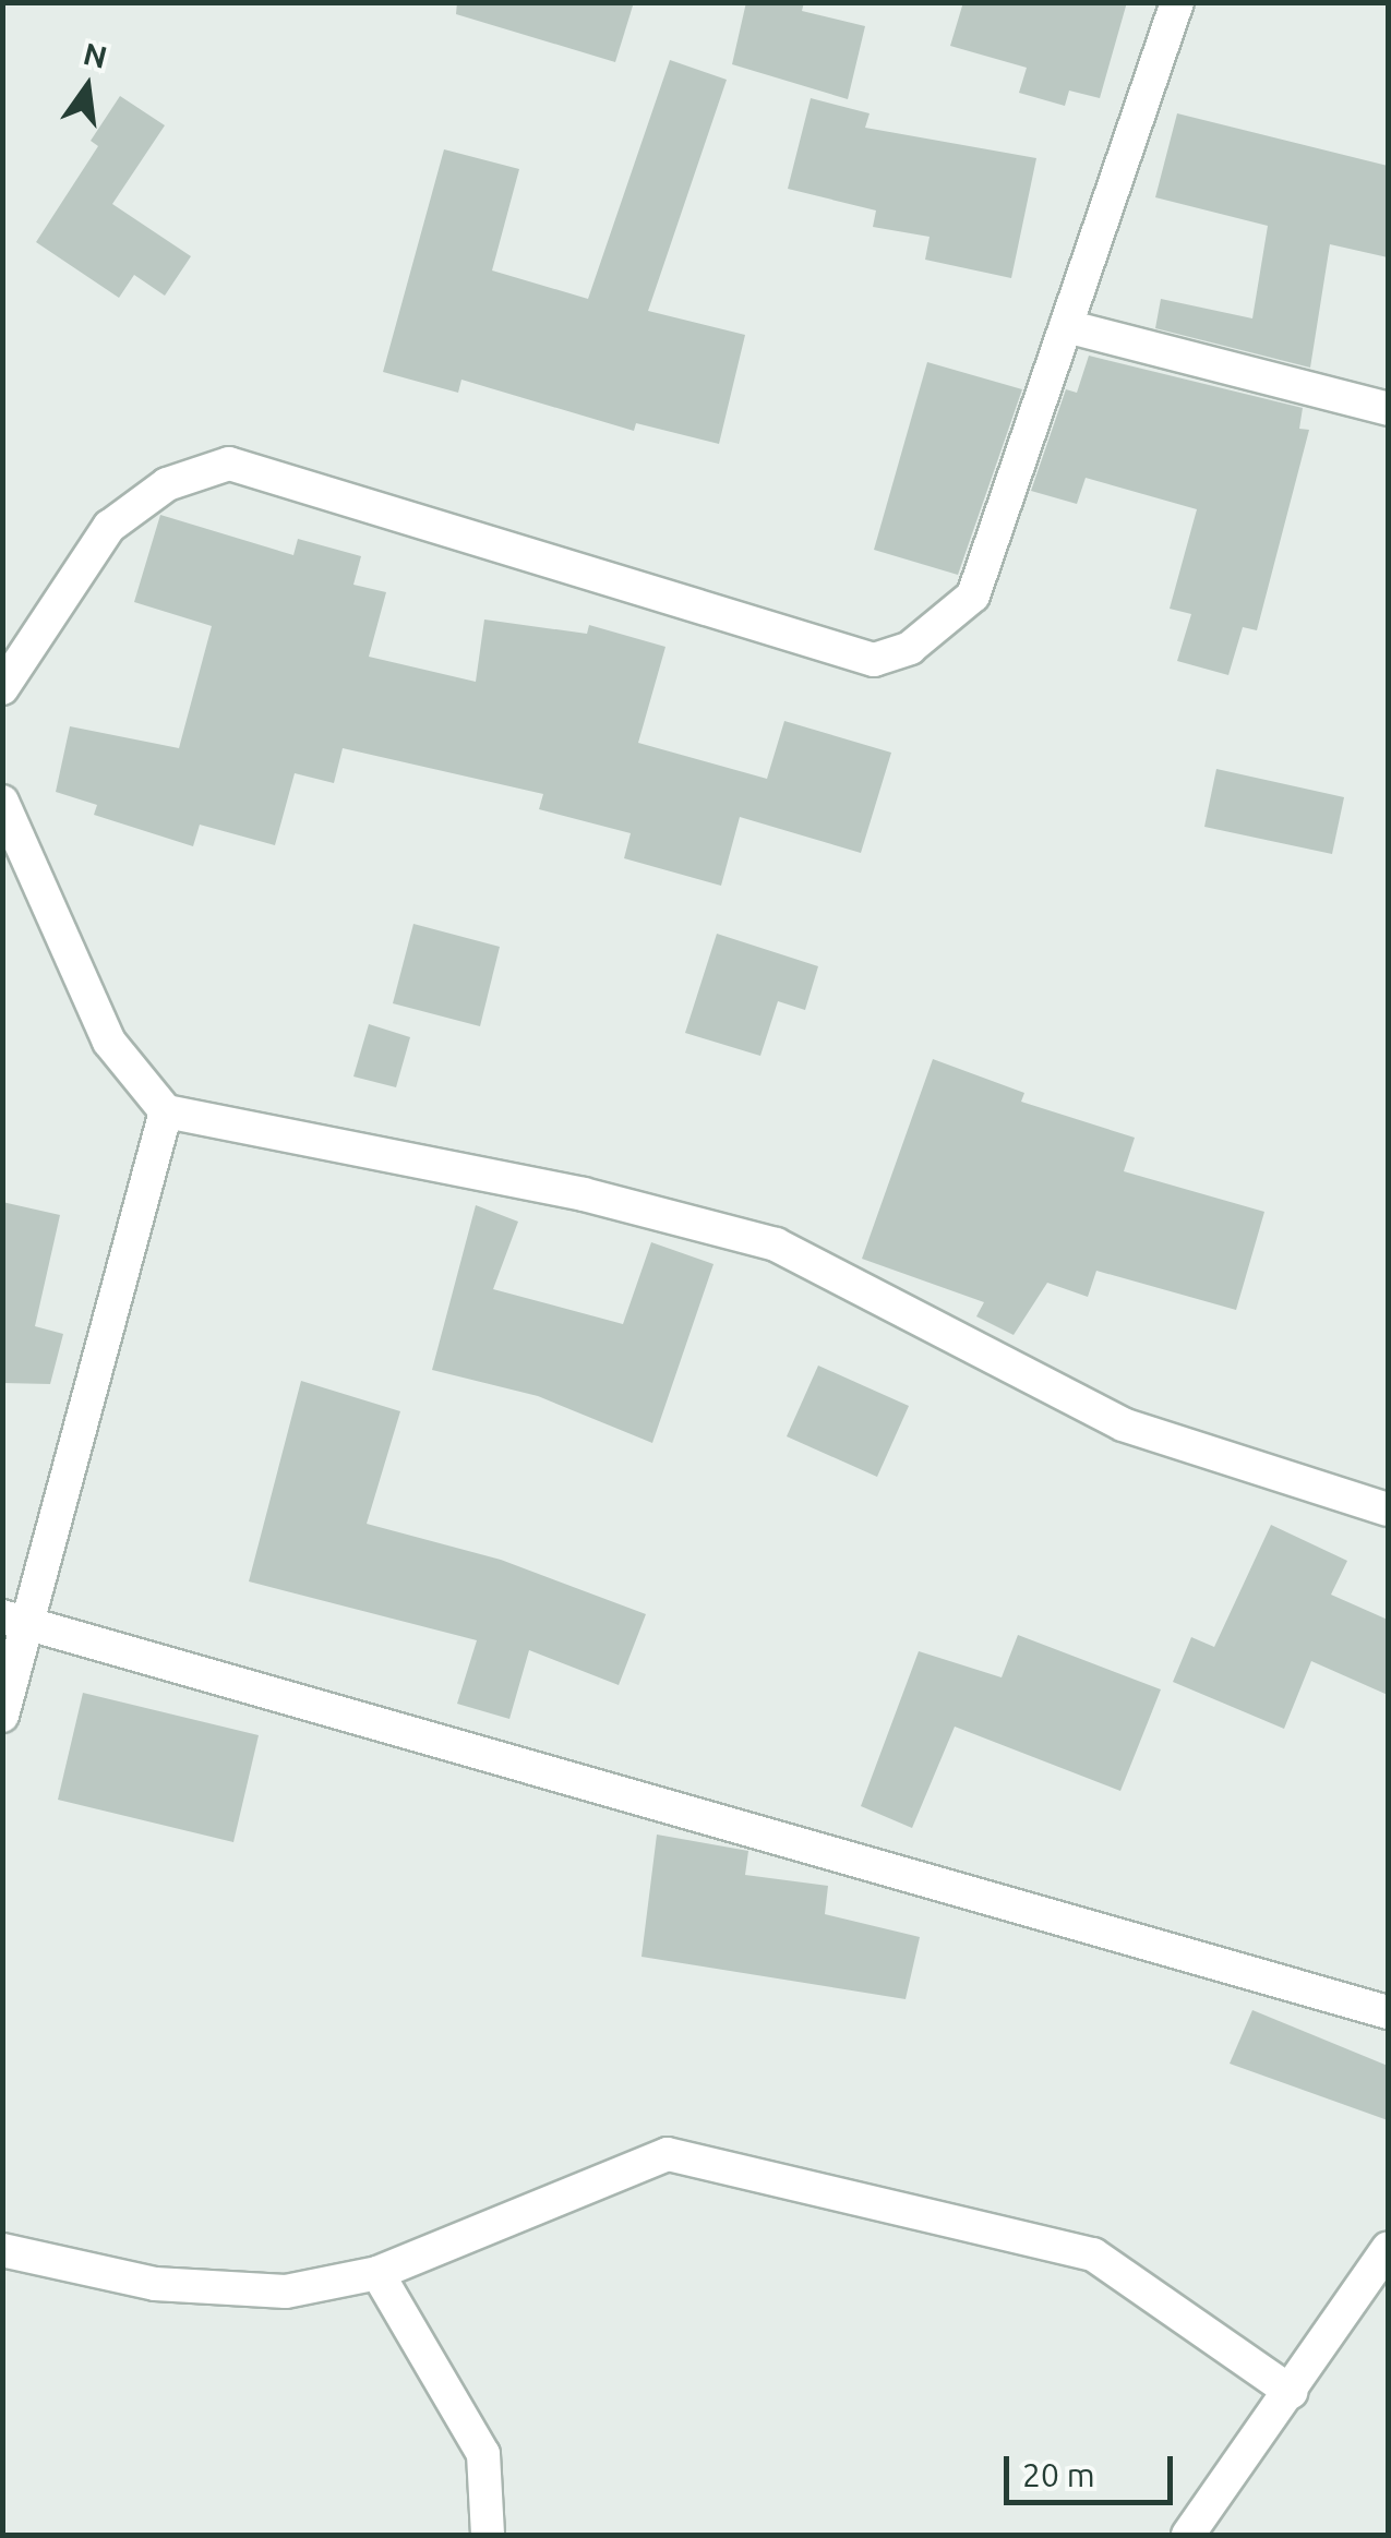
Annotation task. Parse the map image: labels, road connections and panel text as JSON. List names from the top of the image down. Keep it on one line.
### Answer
{"scale_bar":"20 m","north":"top"}
